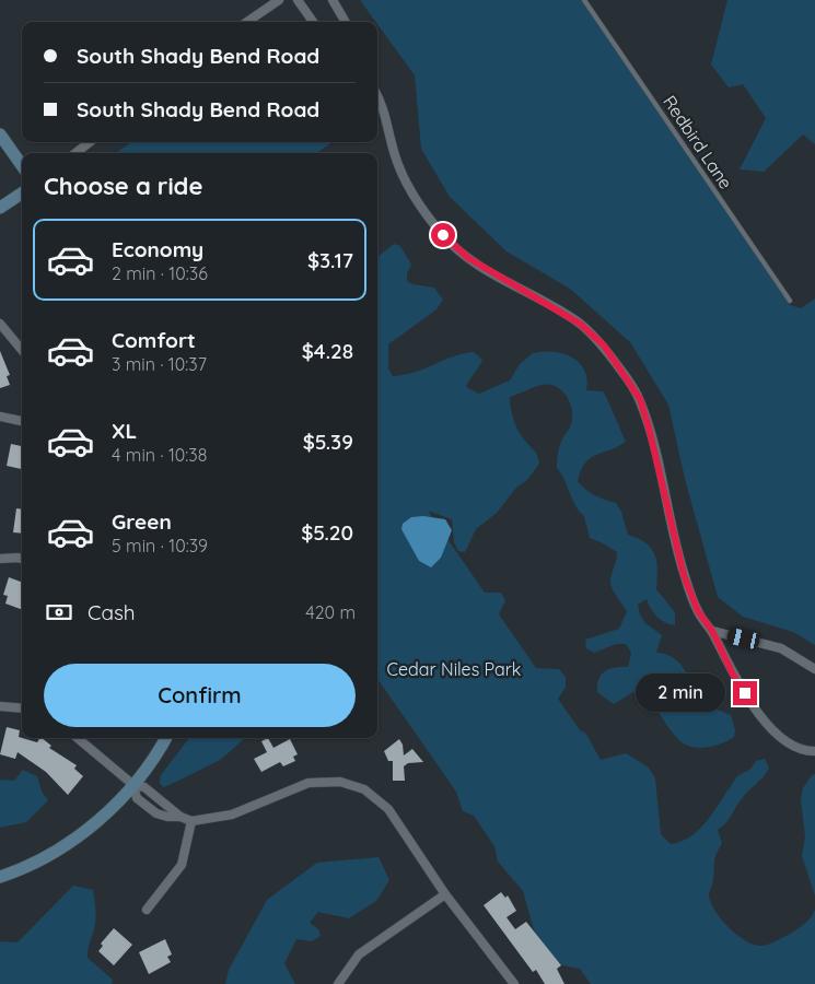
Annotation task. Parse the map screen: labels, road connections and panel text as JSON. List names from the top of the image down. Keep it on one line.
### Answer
{"streets":{"lane":["Redbird Lane"]},"parks":["Cedar Niles Park"],"page":{"banner":["South Shady Bend Road","South Shady Bend Road"],"heading":"Choose a ride","list":[{"name":"Economy","note":"2 min · 10:36","value":"$3.17"},{"name":"Comfort","note":"3 min · 10:37","value":"$4.28"},{"name":"XL","note":"4 min · 10:38","value":"$5.39"},{"name":"Green","note":"5 min · 10:39","value":"$5.20"}],"pay":["Cash","420 m"],"buttons":"Confirm","bubble":"2 min"}}
